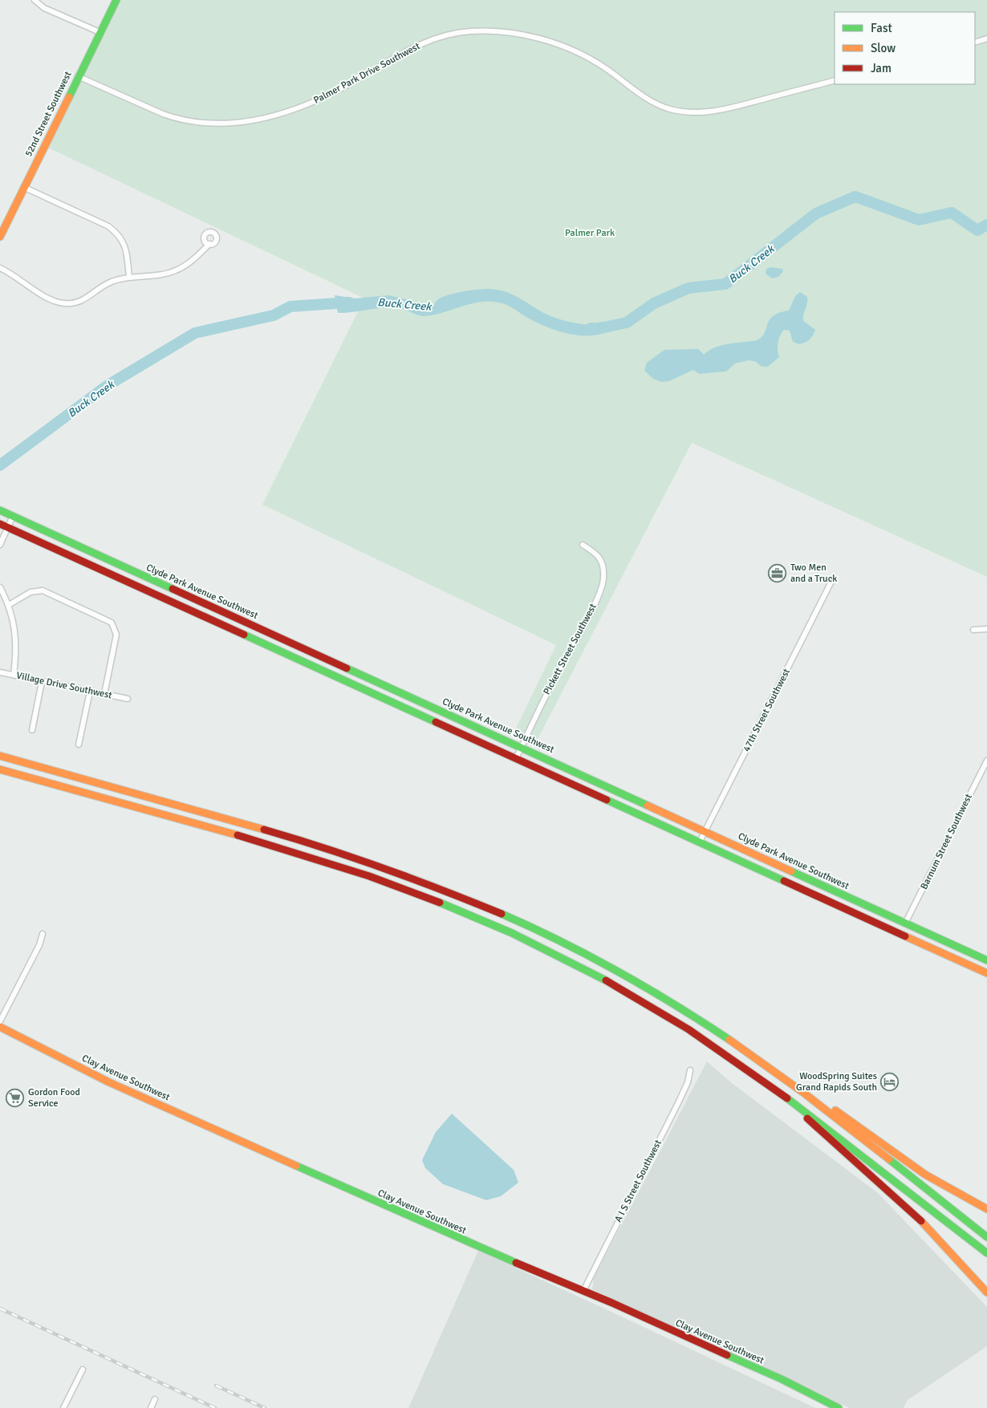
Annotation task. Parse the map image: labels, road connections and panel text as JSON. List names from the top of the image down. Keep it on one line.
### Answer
{"streets":{"main road":["52nd Street Southwest","Clyde Park Avenue Southwest","Clay Avenue Southwest"],"street":["Palmer Park Drive Southwest","Pickett Street Southwest","Village Drive Southwest","47th Street Southwest","Barnum Street Southwest","A I S Street Southwest"]},"crossings":[["Palmer Park Drive Southwest","52nd Street Southwest"],["Clyde Park Avenue Southwest","Pickett Street Southwest"],["Clyde Park Avenue Southwest","47th Street Southwest"],["Clyde Park Avenue Southwest","Barnum Street Southwest"],["Clay Avenue Southwest","A I S Street Southwest"]],"water":["Buck Creek"],"parks":["Palmer Park"],"places":{"office":["Two Men and a Truck"],"hotel":["WoodSpring Suites Grand Rapids South"],"supermarket":["Gordon Food Service"]},"legend":["Fast","Slow","Jam"]}
